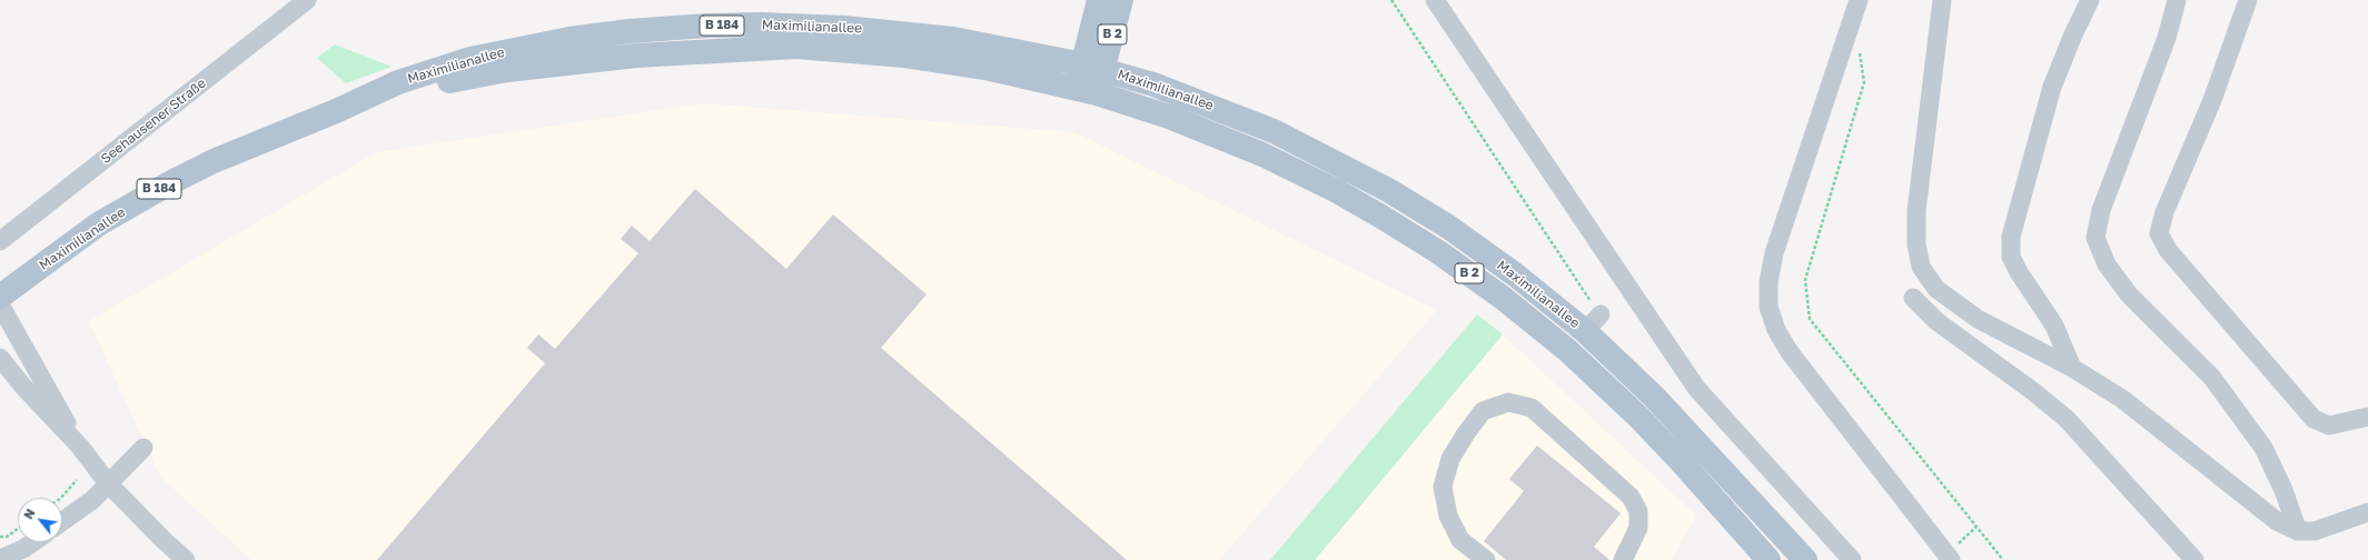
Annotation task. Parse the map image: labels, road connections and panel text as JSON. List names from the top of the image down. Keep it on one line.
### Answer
{"streets":{"main road":["B 184","Maximilianallee","B 2"],"street":["Seehausener Straße"]},"crossings":[["B 184","Maximilianallee"],["B 184","B 2"],["Maximilianallee","B 2"]],"north":"top left"}
